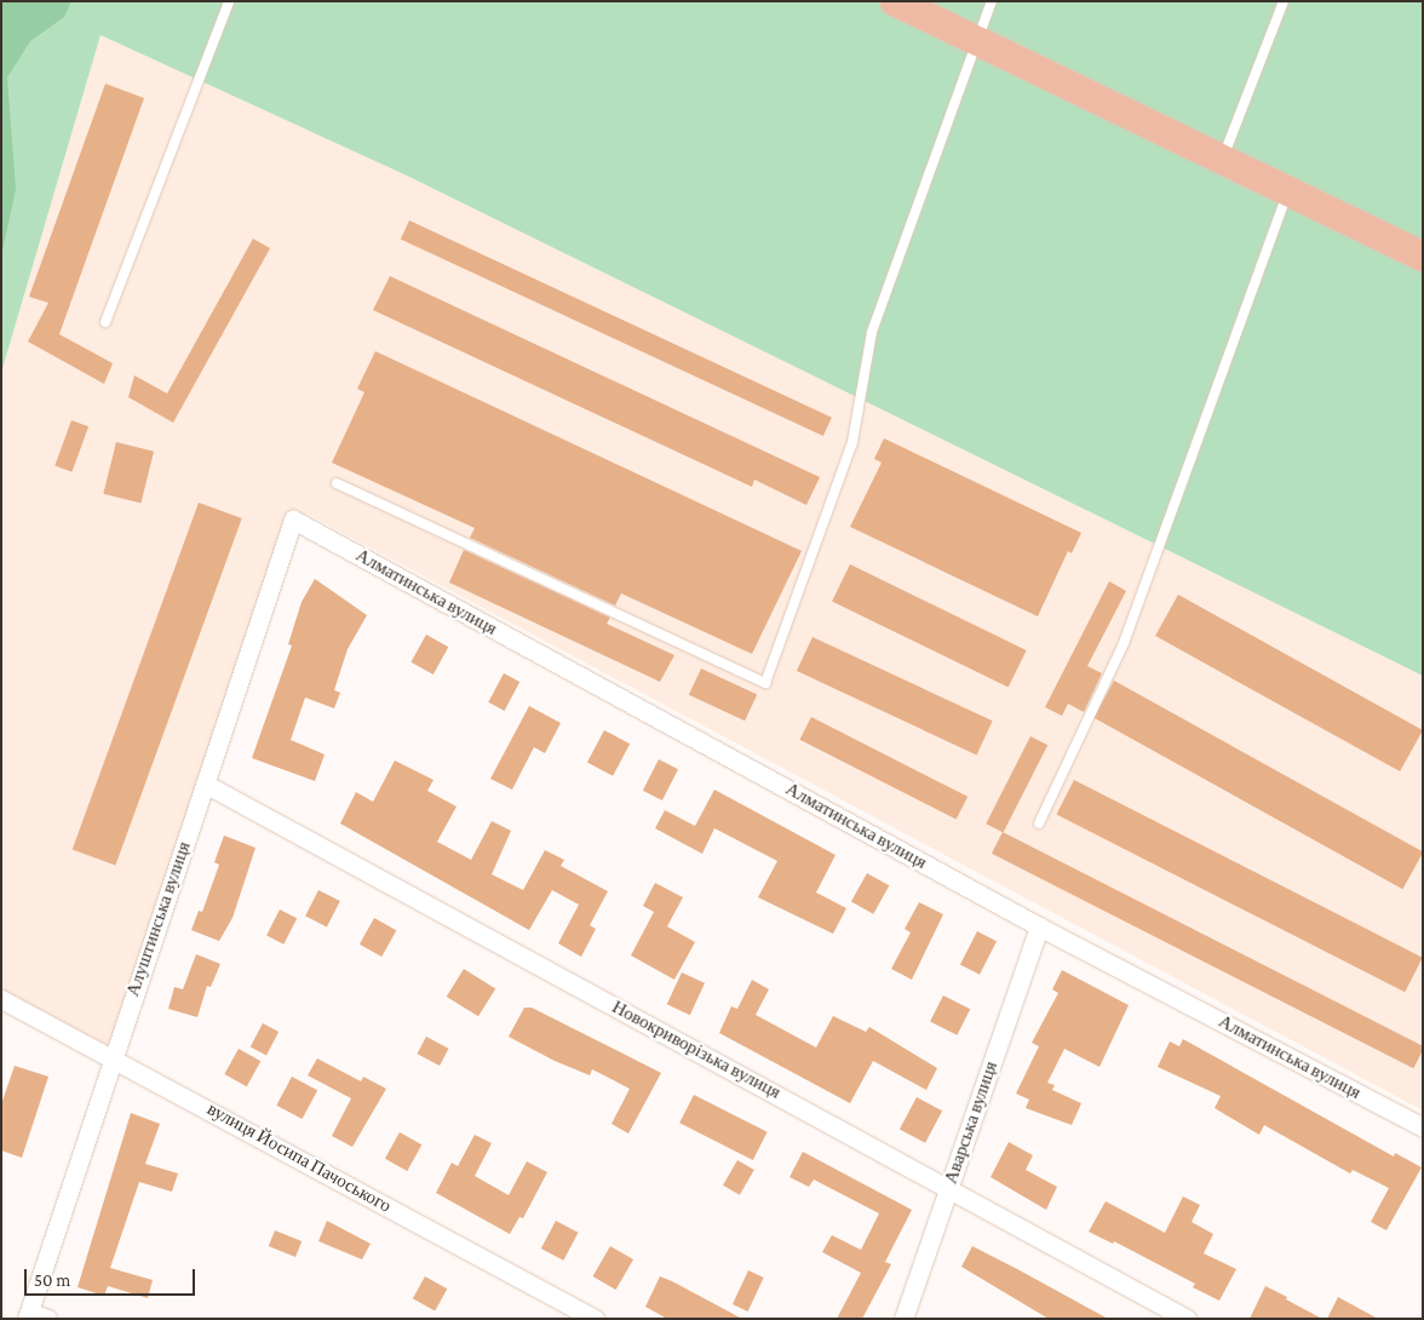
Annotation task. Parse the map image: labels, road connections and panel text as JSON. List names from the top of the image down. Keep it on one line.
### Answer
{"streets":{"street":["Алматинська вулиця","Алуштинська вулиця","Новокриворізька вулиця","Аварська вулиця","вулиця Йосипа Пачоського"]},"crossings":[["Алматинська вулиця","Алуштинська вулиця"],["Алматинська вулиця","Аварська вулиця"],["Алуштинська вулиця","Новокриворізька вулиця"],["Алуштинська вулиця","вулиця Йосипа Пачоського"],["Новокриворізька вулиця","Аварська вулиця"]],"scale_bar":"50 m"}
